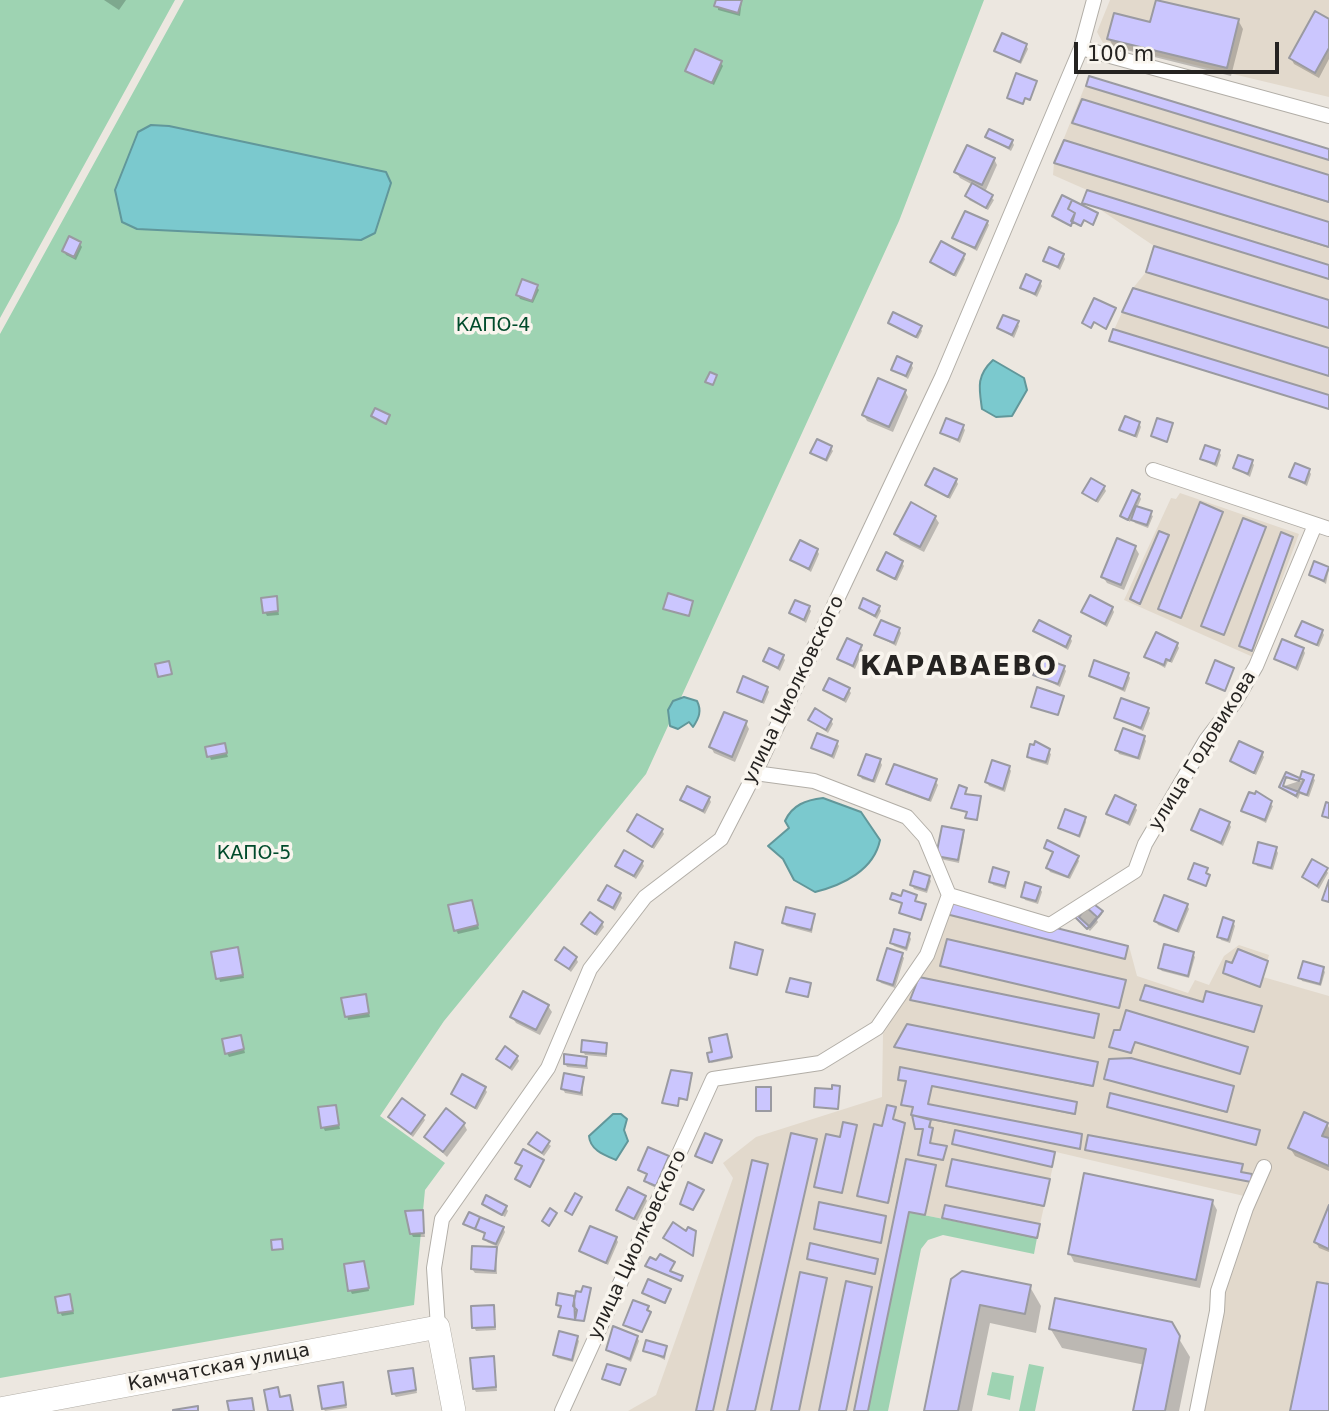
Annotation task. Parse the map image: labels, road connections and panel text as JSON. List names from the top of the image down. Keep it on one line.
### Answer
{"streets":{"main road":["Камчатская улица"],"street":["улица Циолковского","улица Годовикова"]},"crossings":[["улица Циолковского","улица Годовикова"],["улица Циолковского","Камчатская улица"]],"districts":["КАРАВАЕВО"],"parks":["КАПО-4","КАПО-5"],"scale_bar":"100 m"}
